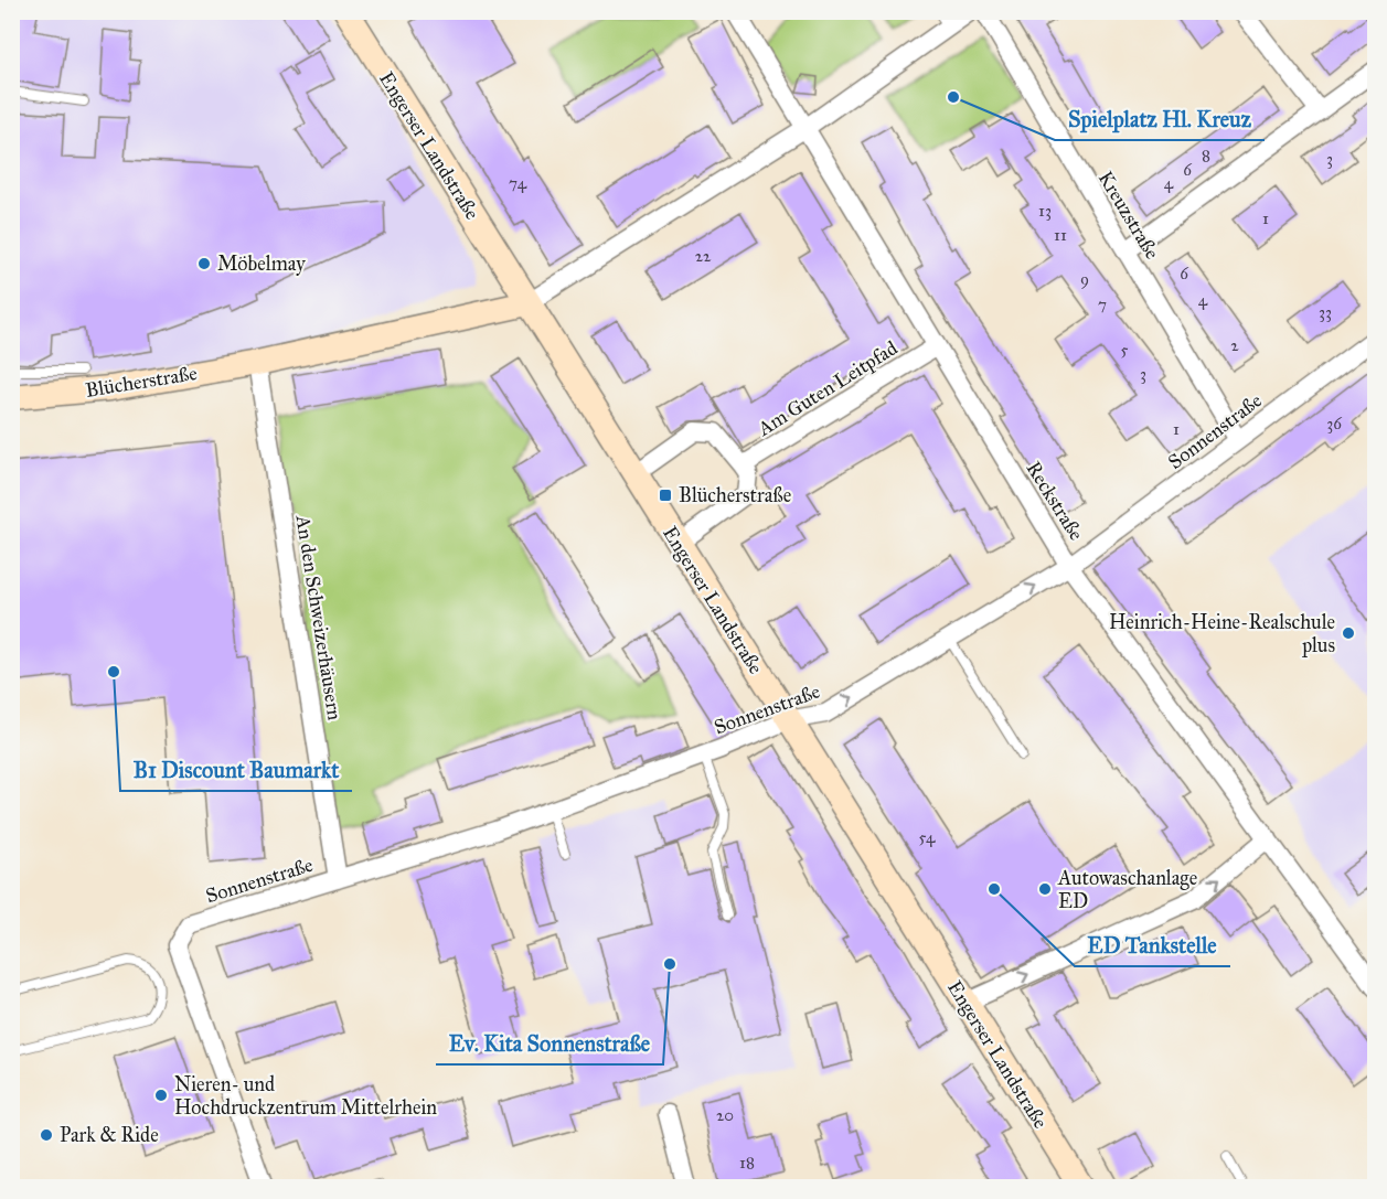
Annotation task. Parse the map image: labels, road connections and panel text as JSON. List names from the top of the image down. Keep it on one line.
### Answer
{"streets":{"main road":["Engerser Landstraße","Blücherstraße"],"street":["Kreuzstraße","Am Guten Leitpfad","Sonnenstraße","Reckstraße","An den Schweizerhäusern"]},"crossings":[["Engerser Landstraße","Blücherstraße"],["Engerser Landstraße","Sonnenstraße"],["Kreuzstraße","Sonnenstraße"],["Blücherstraße","Reckstraße"],["Blücherstraße","An den Schweizerhäusern"],["Am Guten Leitpfad","Reckstraße"],["Sonnenstraße","Reckstraße"],["Sonnenstraße","An den Schweizerhäusern"]],"places":{"other":["Spielplatz Hl. Kreuz","Möbelmay","Heinrich-Heine-Realschule plus","B1 Discount Baumarkt","ED Tankstelle","Autowaschanlage ED","Ev. Kita Sonnenstraße","Nieren- und Hochdruckzentrum Mittelrhein","Park & Ride"],"transit":["Blücherstraße"]},"house_numbers":["8","3","6","74","4","13","1","11","22","6","9","4","7","33","2","5","3","36","1","54","20","18"]}
